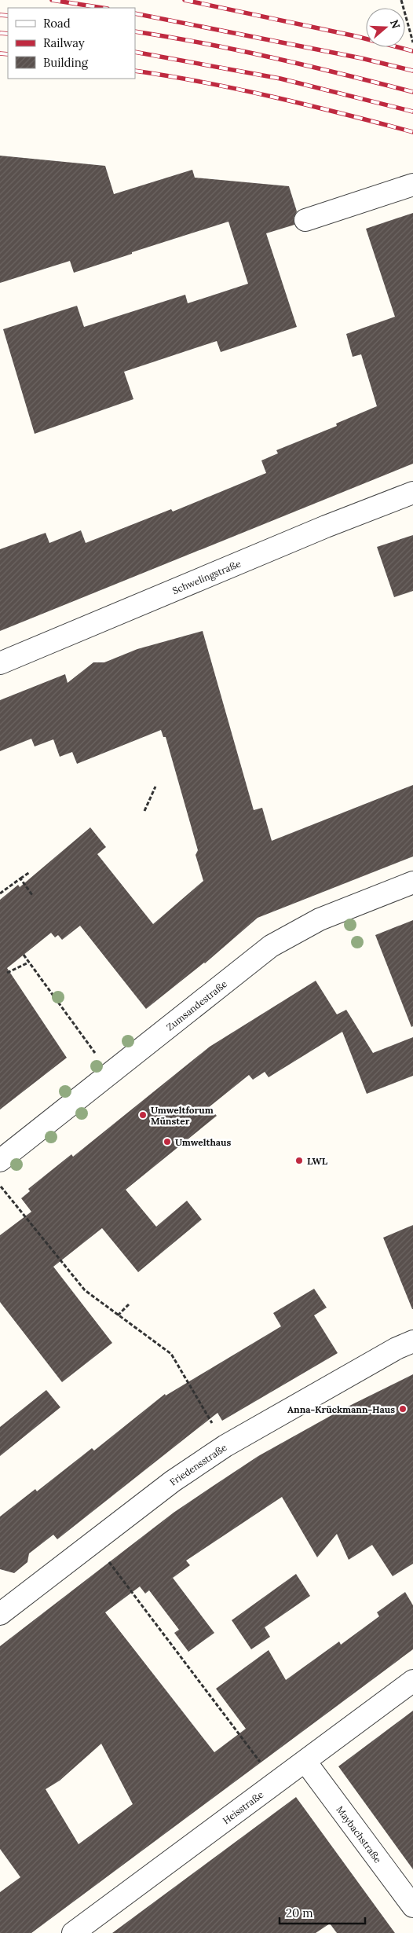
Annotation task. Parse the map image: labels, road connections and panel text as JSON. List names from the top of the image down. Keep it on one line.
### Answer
{"streets":{"street":["Schwelingstraße","Zumsandestraße","Friedensstraße","Heisstraße","Maybachstraße"]},"crossings":[["Heisstraße","Maybachstraße"]],"places":["Umweltforum Münster","Umwelthaus","LWL","Anna-Krückmann-Haus"],"legend":["Road","Railway","Building"],"scale_bar":"20 m","north":"right"}
